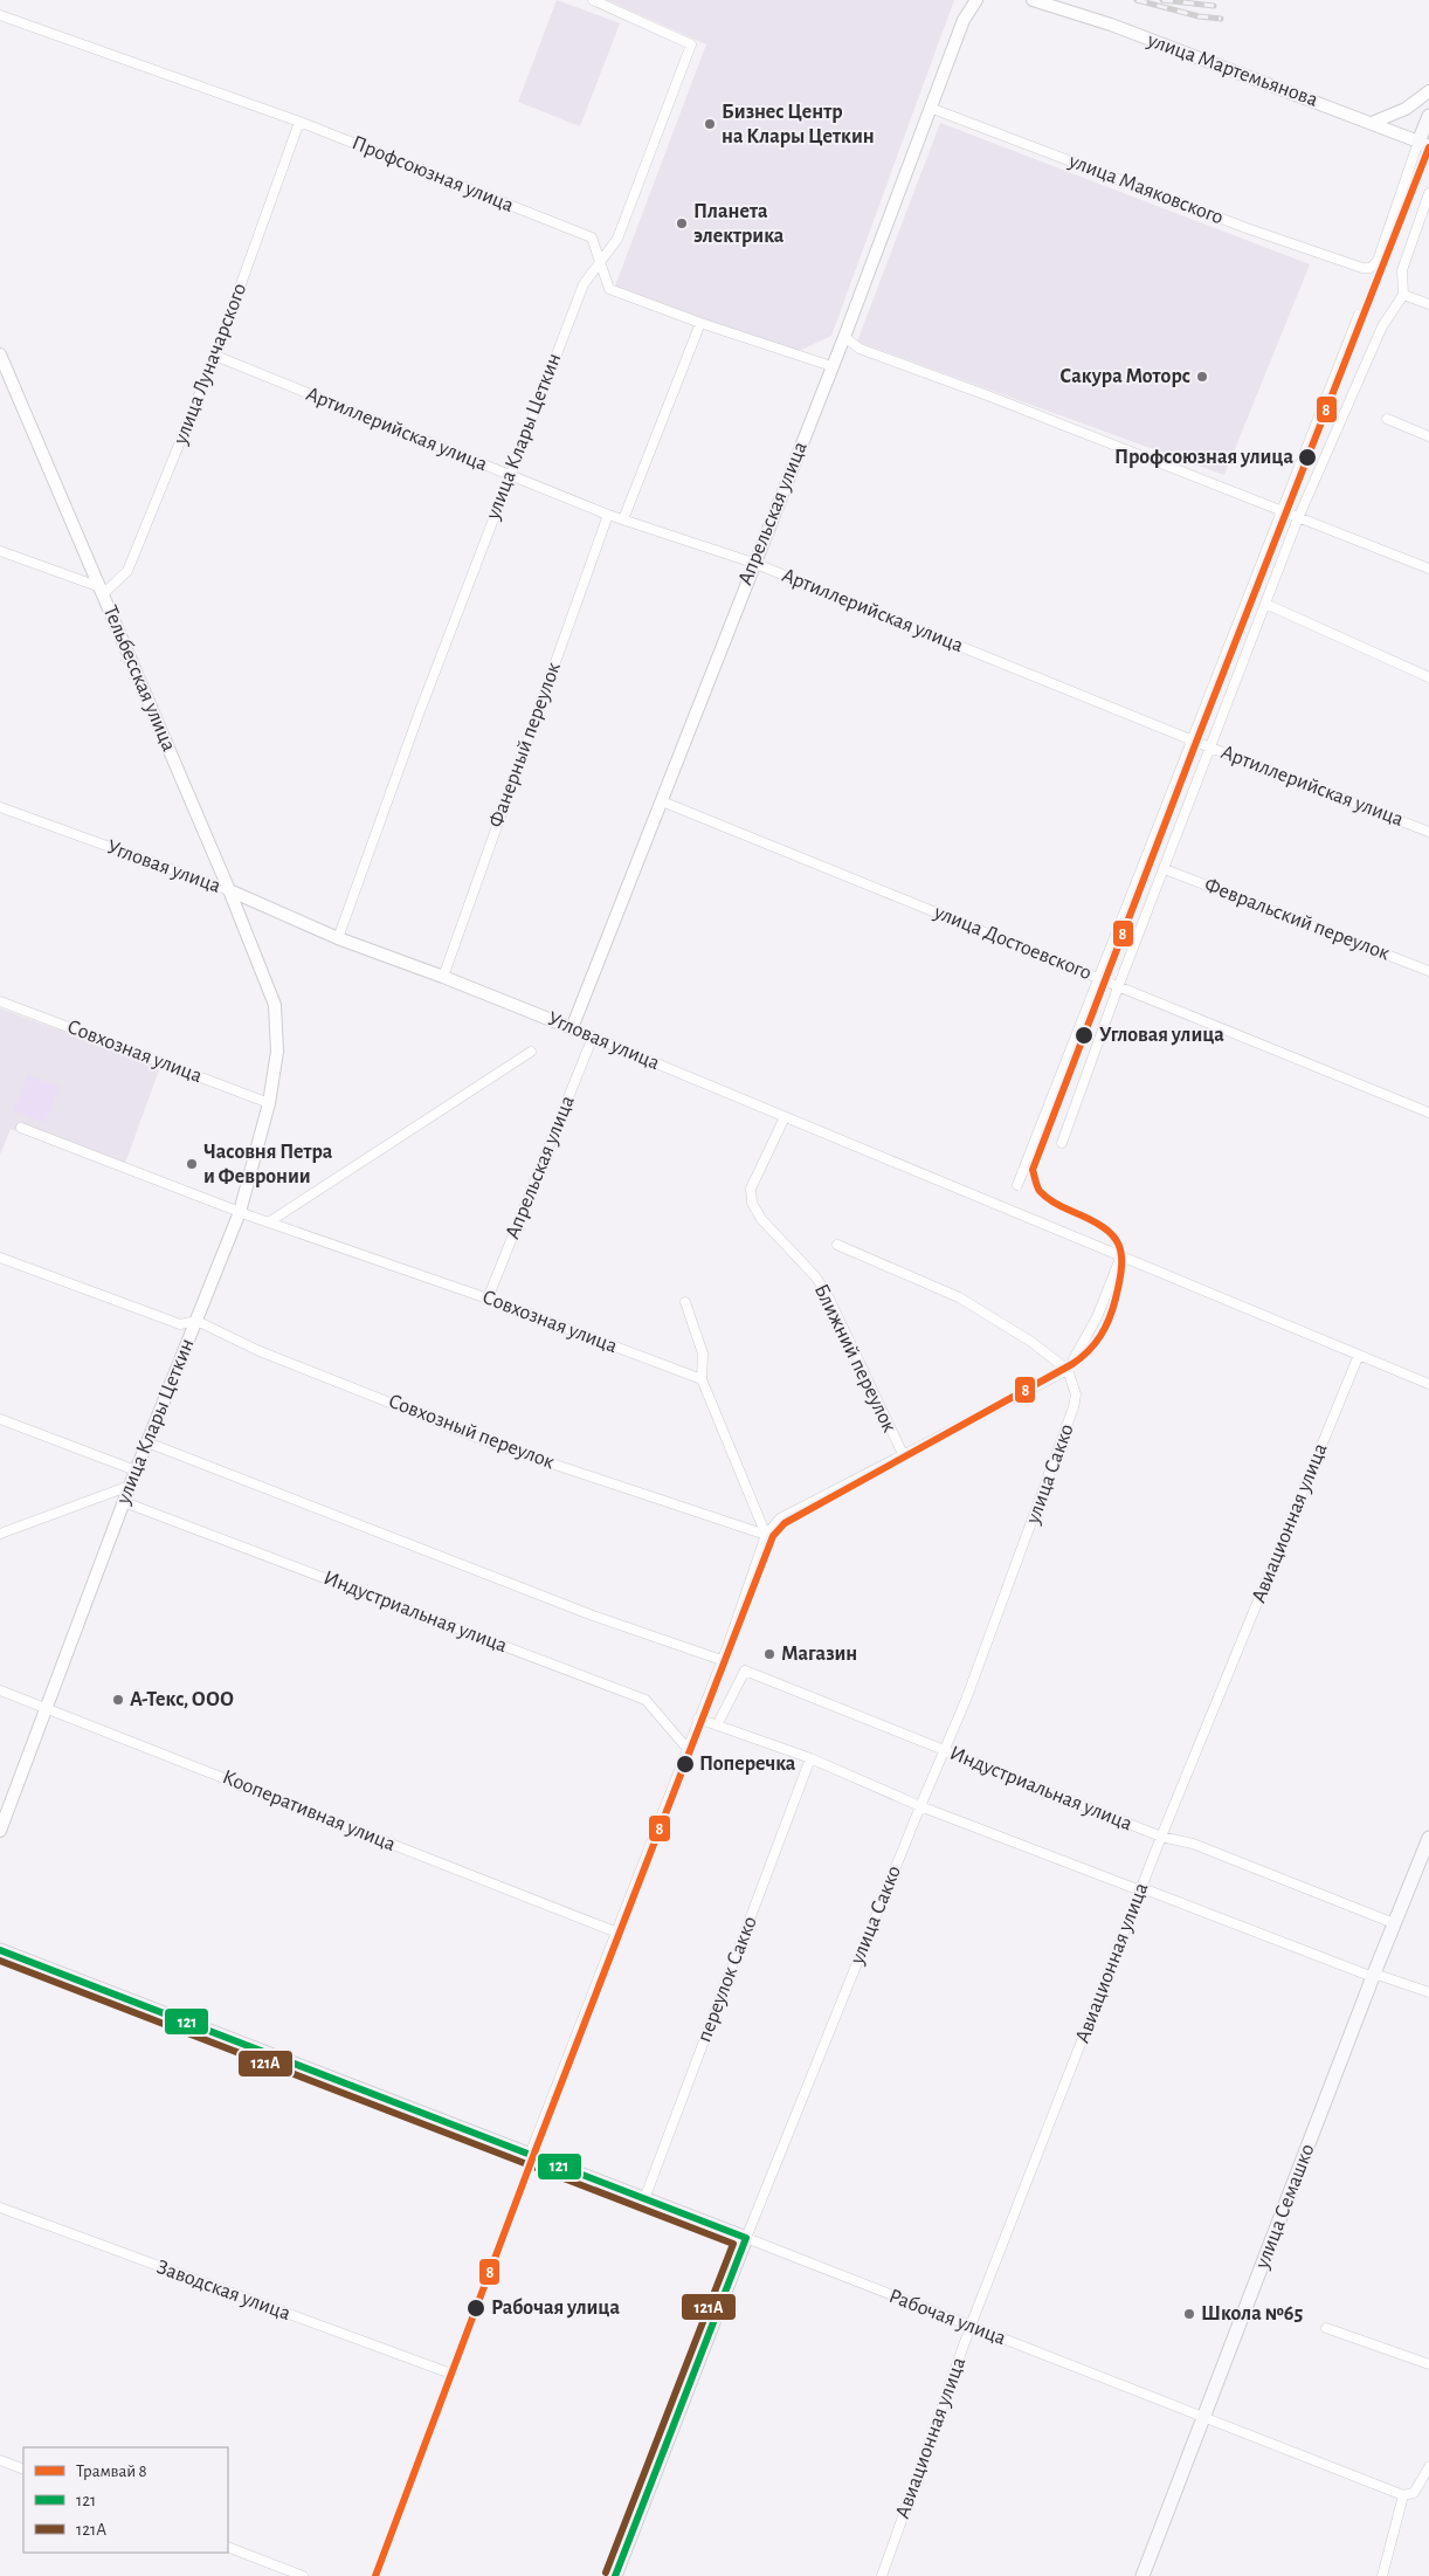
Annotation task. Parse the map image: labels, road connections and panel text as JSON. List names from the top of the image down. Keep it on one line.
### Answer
{"streets":{"main road":["улица Сакко","улица Семашко","Рабочая улица"],"street":["улица Мартемьянова","Профсоюзная улица","улица Маяковского","улица Луначарского","Артиллерийская улица","улица Клары Цеткин","Апрельская улица","Тельбесская улица","Фанерный переулок","Угловая улица","Февральский переулок","улица Достоевского","Совхозная улица","Ближний переулок","Совхозный переулок","Авиационная улица","Индустриальная улица","Кооперативная улица","переулок Сакко","Заводская улица"]},"crossings":[["улица Мартемьянова","улица Маяковского"],["Профсоюзная улица","улица Луначарского"],["Профсоюзная улица","улица Клары Цеткин"],["Профсоюзная улица","Апрельская улица"],["улица Маяковского","Апрельская улица"],["улица Луначарского","Артиллерийская улица"],["улица Луначарского","Тельбесская улица"],["Артиллерийская улица","улица Клары Цеткин"],["Артиллерийская улица","Апрельская улица"],["Артиллерийская улица","Фанерный переулок"],["улица Клары Цеткин","Тельбесская улица"],["улица Клары Цеткин","Угловая улица"],["улица Клары Цеткин","Совхозная улица"],["улица Клары Цеткин","Совхозный переулок"],["улица Клары Цеткин","Индустриальная улица"],["улица Клары Цеткин","Кооперативная улица"],["Апрельская улица","Угловая улица"],["Апрельская улица","улица Достоевского"],["Апрельская улица","Совхозная улица"],["Тельбесская улица","Угловая улица"],["Фанерный переулок","Угловая улица"],["Угловая улица","Ближний переулок"],["Угловая улица","Авиационная улица"],["улица Сакко","Индустриальная улица"],["улица Сакко","Рабочая улица"],["Авиационная улица","Индустриальная улица"],["Авиационная улица","Рабочая улица"],["Индустриальная улица","улица Семашко"],["переулок Сакко","Рабочая улица"],["улица Семашко","Рабочая улица"]],"places":["Бизнес Центр на Клары Цеткин","Планета электрика","Сакура Моторс","Профсоюзная улица","Угловая улица","Часовня Петра и Февронии","Магазин","А-Текс, ООО","Поперечка","Рабочая улица","Школа №65"],"lines":["tram line 8","transit line 121","transit line 121А"],"legend":["Трамвай 8","121","121А"]}
